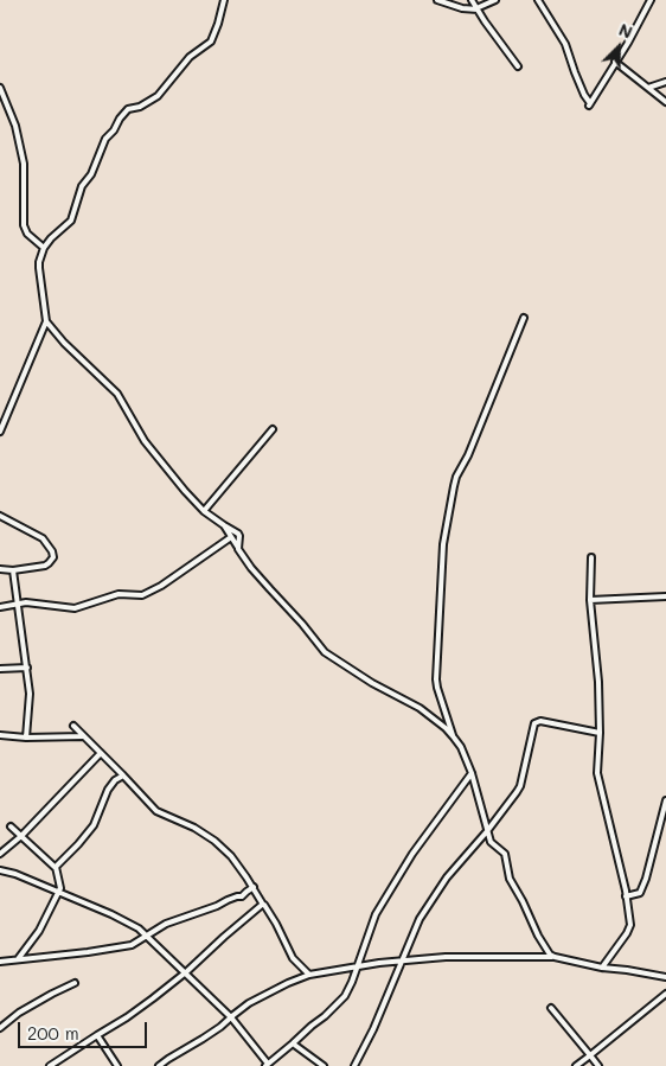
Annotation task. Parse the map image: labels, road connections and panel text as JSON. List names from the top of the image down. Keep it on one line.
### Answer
{"scale_bar":"200 m","north":"top right"}
